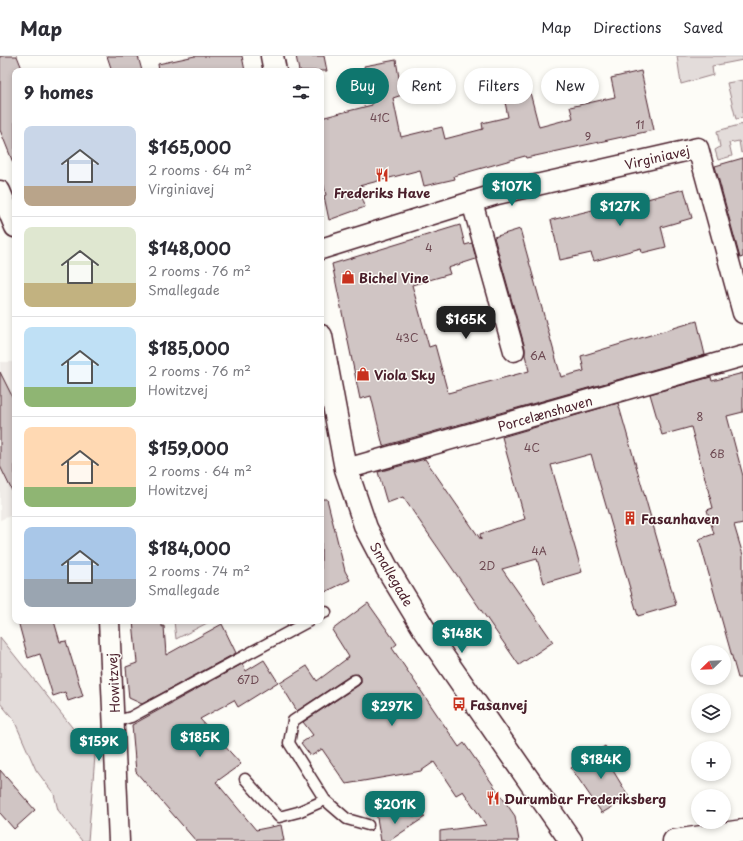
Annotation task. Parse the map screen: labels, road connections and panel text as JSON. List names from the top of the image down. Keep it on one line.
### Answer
{"streets":{"street":["Virginiavej","Porcelænshaven","Smallegade","Howitzvej"]},"crossings":[["Porcelænshaven","Smallegade"]],"places":{"restaurant":["Frederiks Have","Durumbar Frederiksberg"],"shop":["Bichel Vine","Viola Sky"],"building":["Fasanhaven"],"bus stop":["Fasanvej"]},"house_numbers":["41C","11","9","4","43C","6A","8","4C","6B","4A","2D","67D"],"north":"bottom left","page":{"header":"Map","nav":["Map","Directions","Saved"],"chip":["Buy","Rent","Filters","New"],"heading":"9 homes","list":[{"name":"$165,000","note":"2 rooms · 64 m² · Virginiavej"},{"name":"$148,000","note":"2 rooms · 76 m² · Smallegade"},{"name":"$185,000","note":"2 rooms · 76 m² · Howitzvej"},{"name":"$159,000","note":"2 rooms · 64 m² · Howitzvej"},{"name":"$184,000","note":"2 rooms · 74 m² · Smallegade"}],"price":["$107K","$127K","$165K","$148K","$297K","$185K","$159K","$184K","$201K"],"map_buttons":["+","−"]}}
